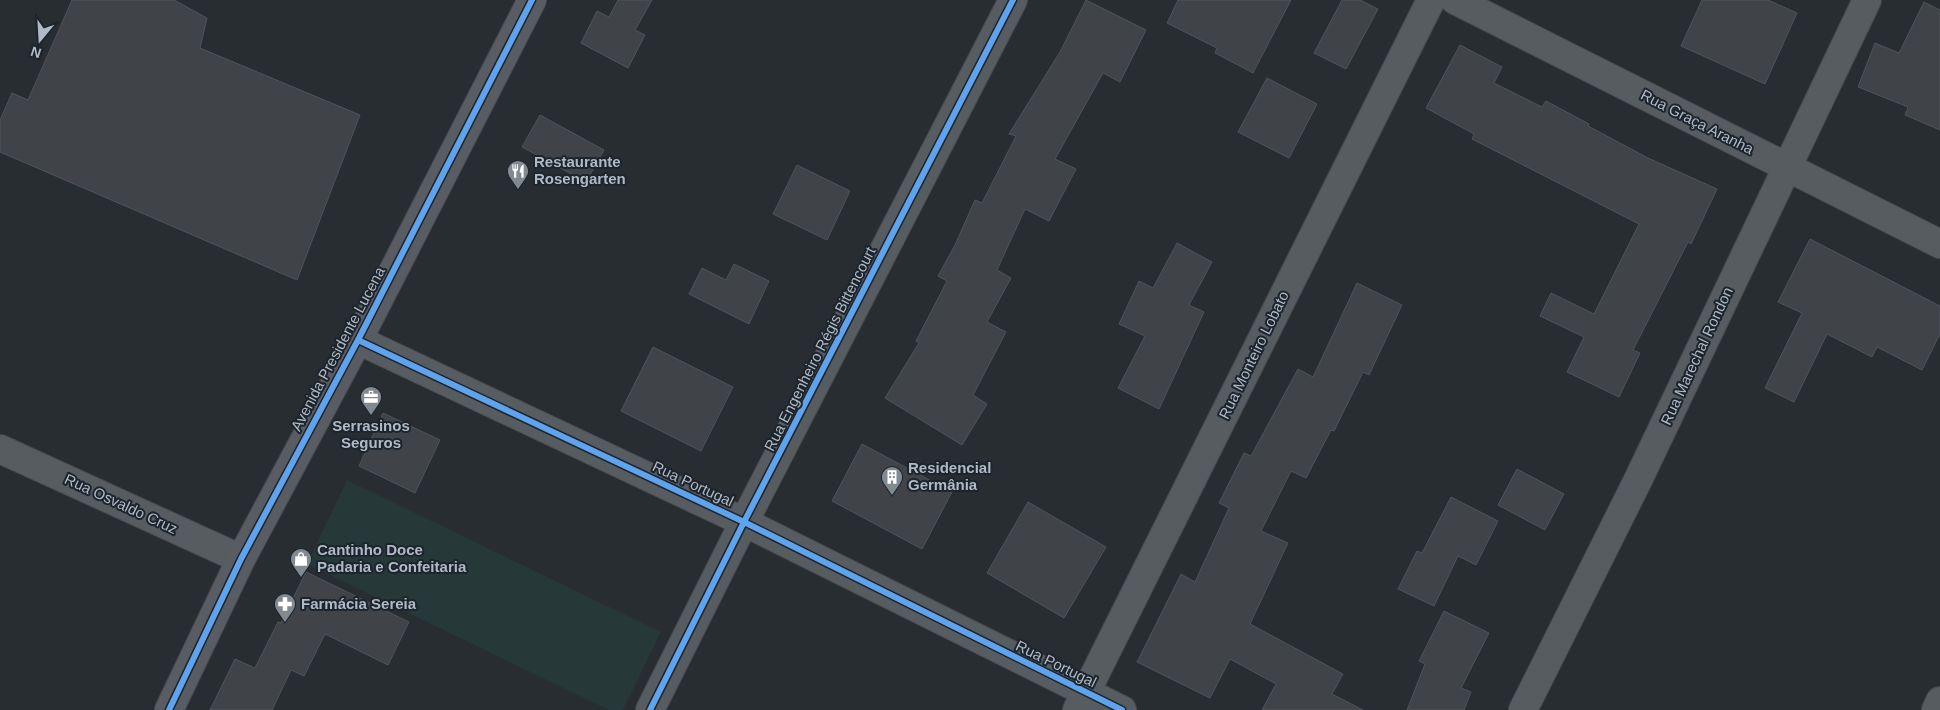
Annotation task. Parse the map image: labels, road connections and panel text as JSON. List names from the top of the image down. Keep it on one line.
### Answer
{"streets":{"main road":["Avenida Presidente Lucena"],"street":["Rua Graça Aranha","Rua Engenheiro Régis Bittencourt","Rua Monteiro Lobato","Rua Marechal Rondon","Rua Portugal","Rua Osvaldo Cruz"]},"crossings":[["Rua Graça Aranha","Rua Marechal Rondon"],["Avenida Presidente Lucena","Rua Portugal"],["Avenida Presidente Lucena","Rua Osvaldo Cruz"],["Rua Engenheiro Régis Bittencourt","Rua Portugal"],["Rua Monteiro Lobato","Rua Portugal"]],"places":{"restaurant":["Restaurante Rosengarten"],"office":["Serrasinos Seguros"],"building":["Residencial Germânia"],"shop":["Cantinho Doce Padaria e Confeitaria"],"pharmacy":["Farmácia Sereia"]},"north":"bottom"}
